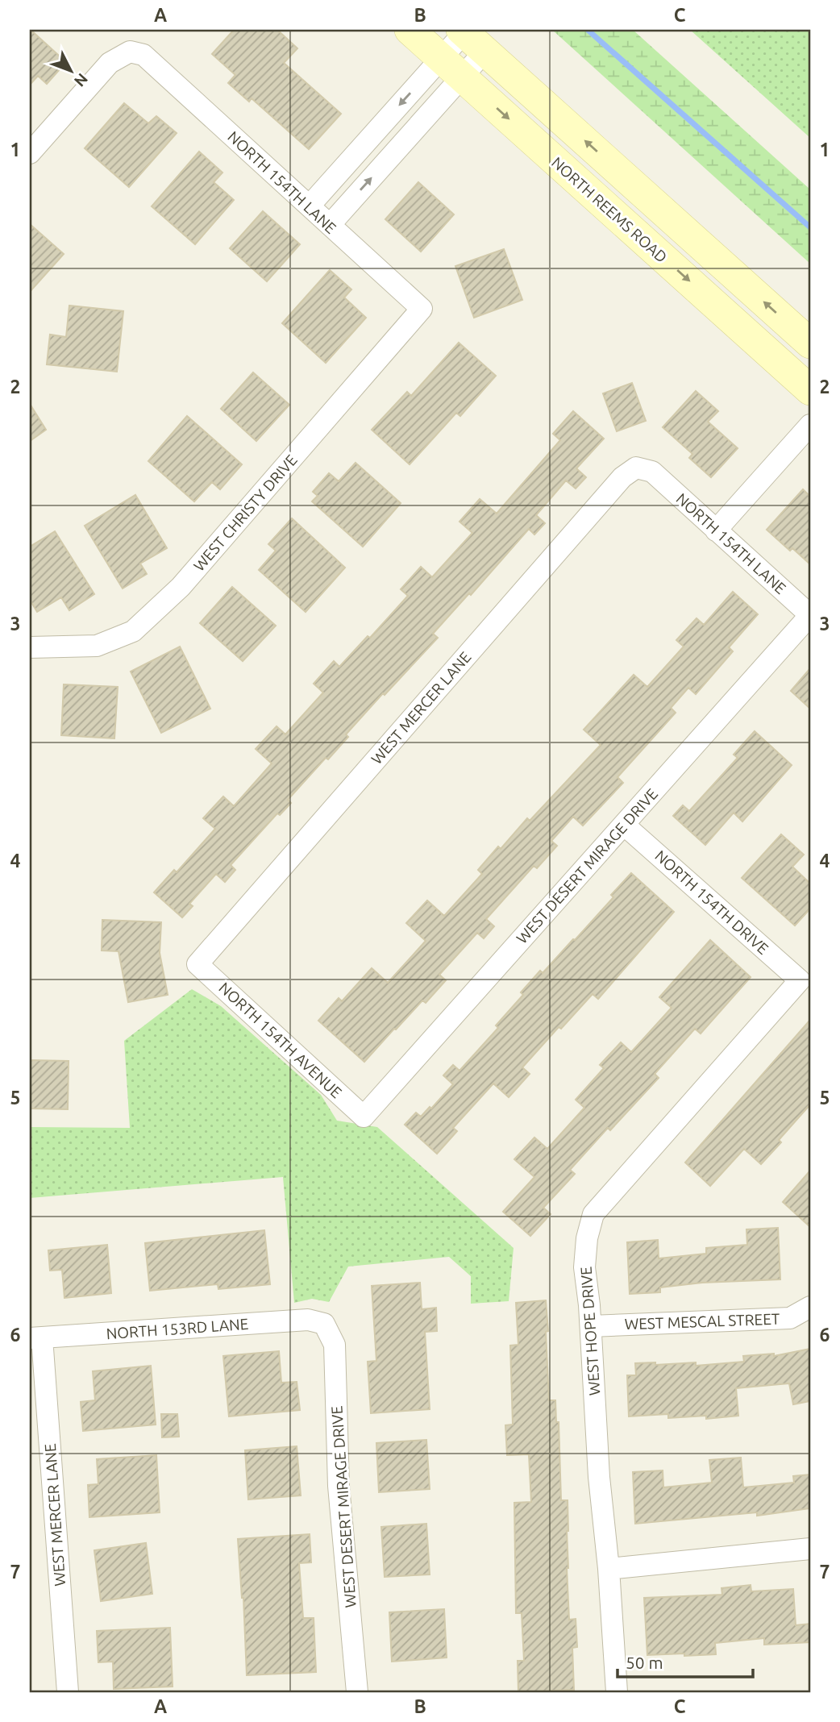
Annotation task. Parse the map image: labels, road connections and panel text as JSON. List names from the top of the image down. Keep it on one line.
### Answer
{"streets":{"main road":["NORTH REEMS ROAD"],"street":["NORTH 154TH LANE","WEST CHRISTY DRIVE","WEST MERCER LANE","WEST DESERT MIRAGE DRIVE","NORTH 154TH DRIVE","NORTH 154TH AVENUE","WEST MESCAL STREET","NORTH 153RD LANE","WEST HOPE DRIVE"]},"crossings":[["NORTH 154TH LANE","WEST CHRISTY DRIVE"],["NORTH 154TH LANE","WEST MERCER LANE"],["NORTH 154TH LANE","WEST DESERT MIRAGE DRIVE"],["WEST MERCER LANE","NORTH 154TH AVENUE"],["WEST MERCER LANE","NORTH 153RD LANE"],["WEST DESERT MIRAGE DRIVE","NORTH 154TH DRIVE"],["WEST DESERT MIRAGE DRIVE","NORTH 154TH AVENUE"],["WEST DESERT MIRAGE DRIVE","NORTH 153RD LANE"],["NORTH 154TH DRIVE","WEST HOPE DRIVE"],["WEST MESCAL STREET","WEST HOPE DRIVE"]],"scale_bar":"50 m","north":"bottom right","grid":{"columns":["A","B","C"],"rows":["1","2","3","4","5","6","7"]}}
